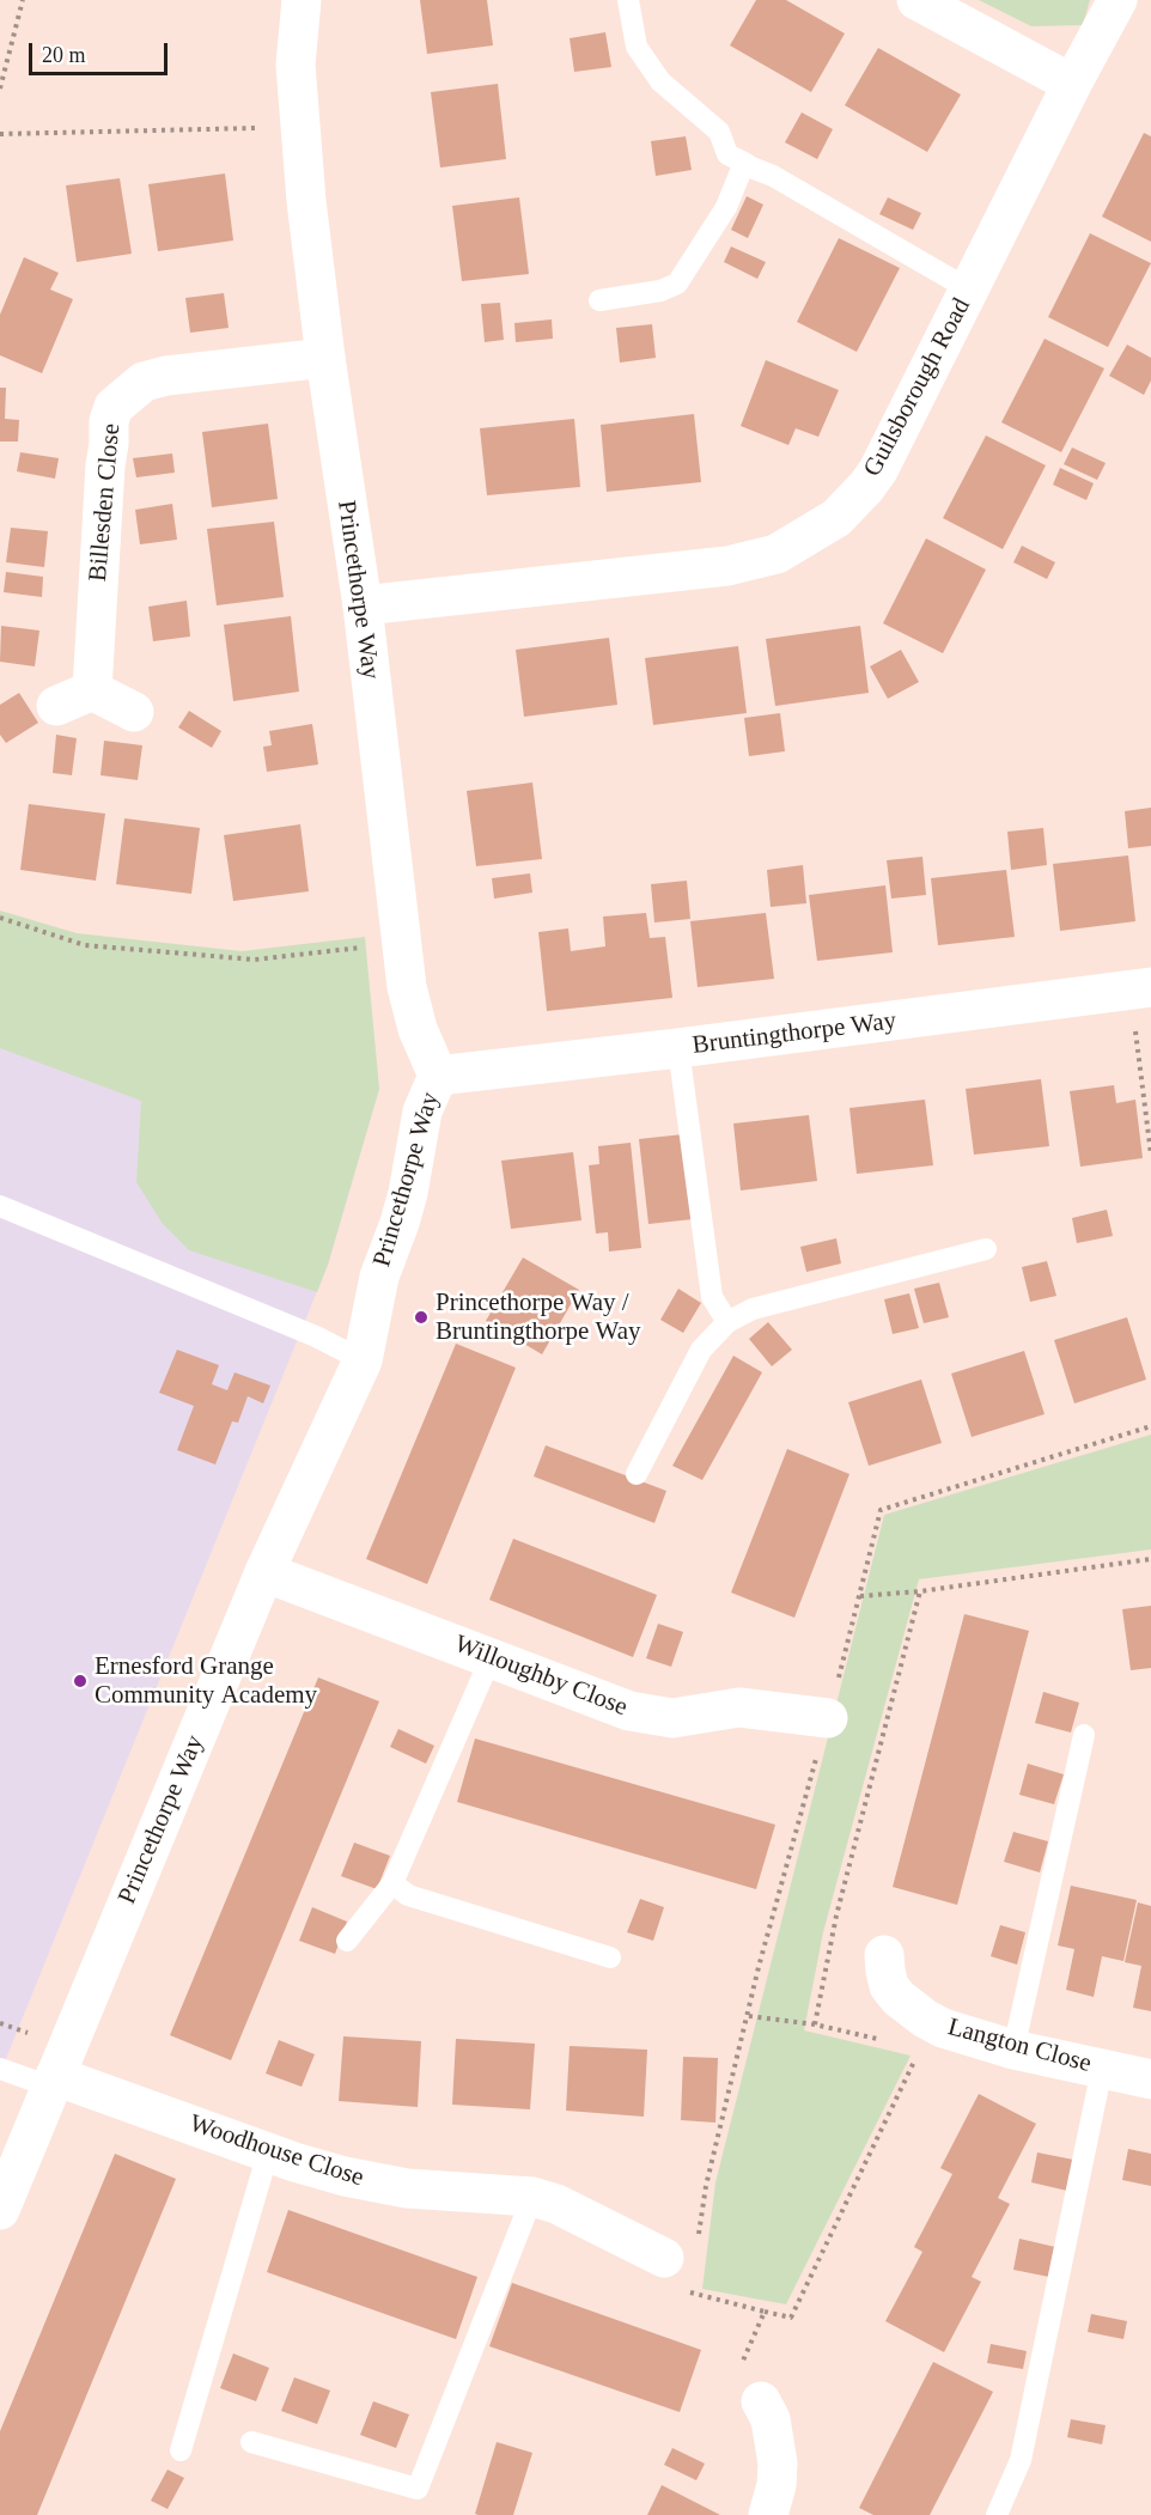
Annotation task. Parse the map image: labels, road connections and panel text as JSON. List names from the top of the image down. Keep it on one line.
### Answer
{"streets":{"street":["Guilsborough Road","Billesden Close","Princethorpe Way","Bruntingthorpe Way","Willoughby Close","Langton Close","Woodhouse Close"]},"crossings":[["Guilsborough Road","Princethorpe Way"],["Billesden Close","Princethorpe Way"],["Princethorpe Way","Bruntingthorpe Way"],["Princethorpe Way","Willoughby Close"],["Princethorpe Way","Woodhouse Close"]],"places":["Princethorpe Way / Bruntingthorpe Way","Ernesford Grange Community Academy"],"scale_bar":"20 m"}
